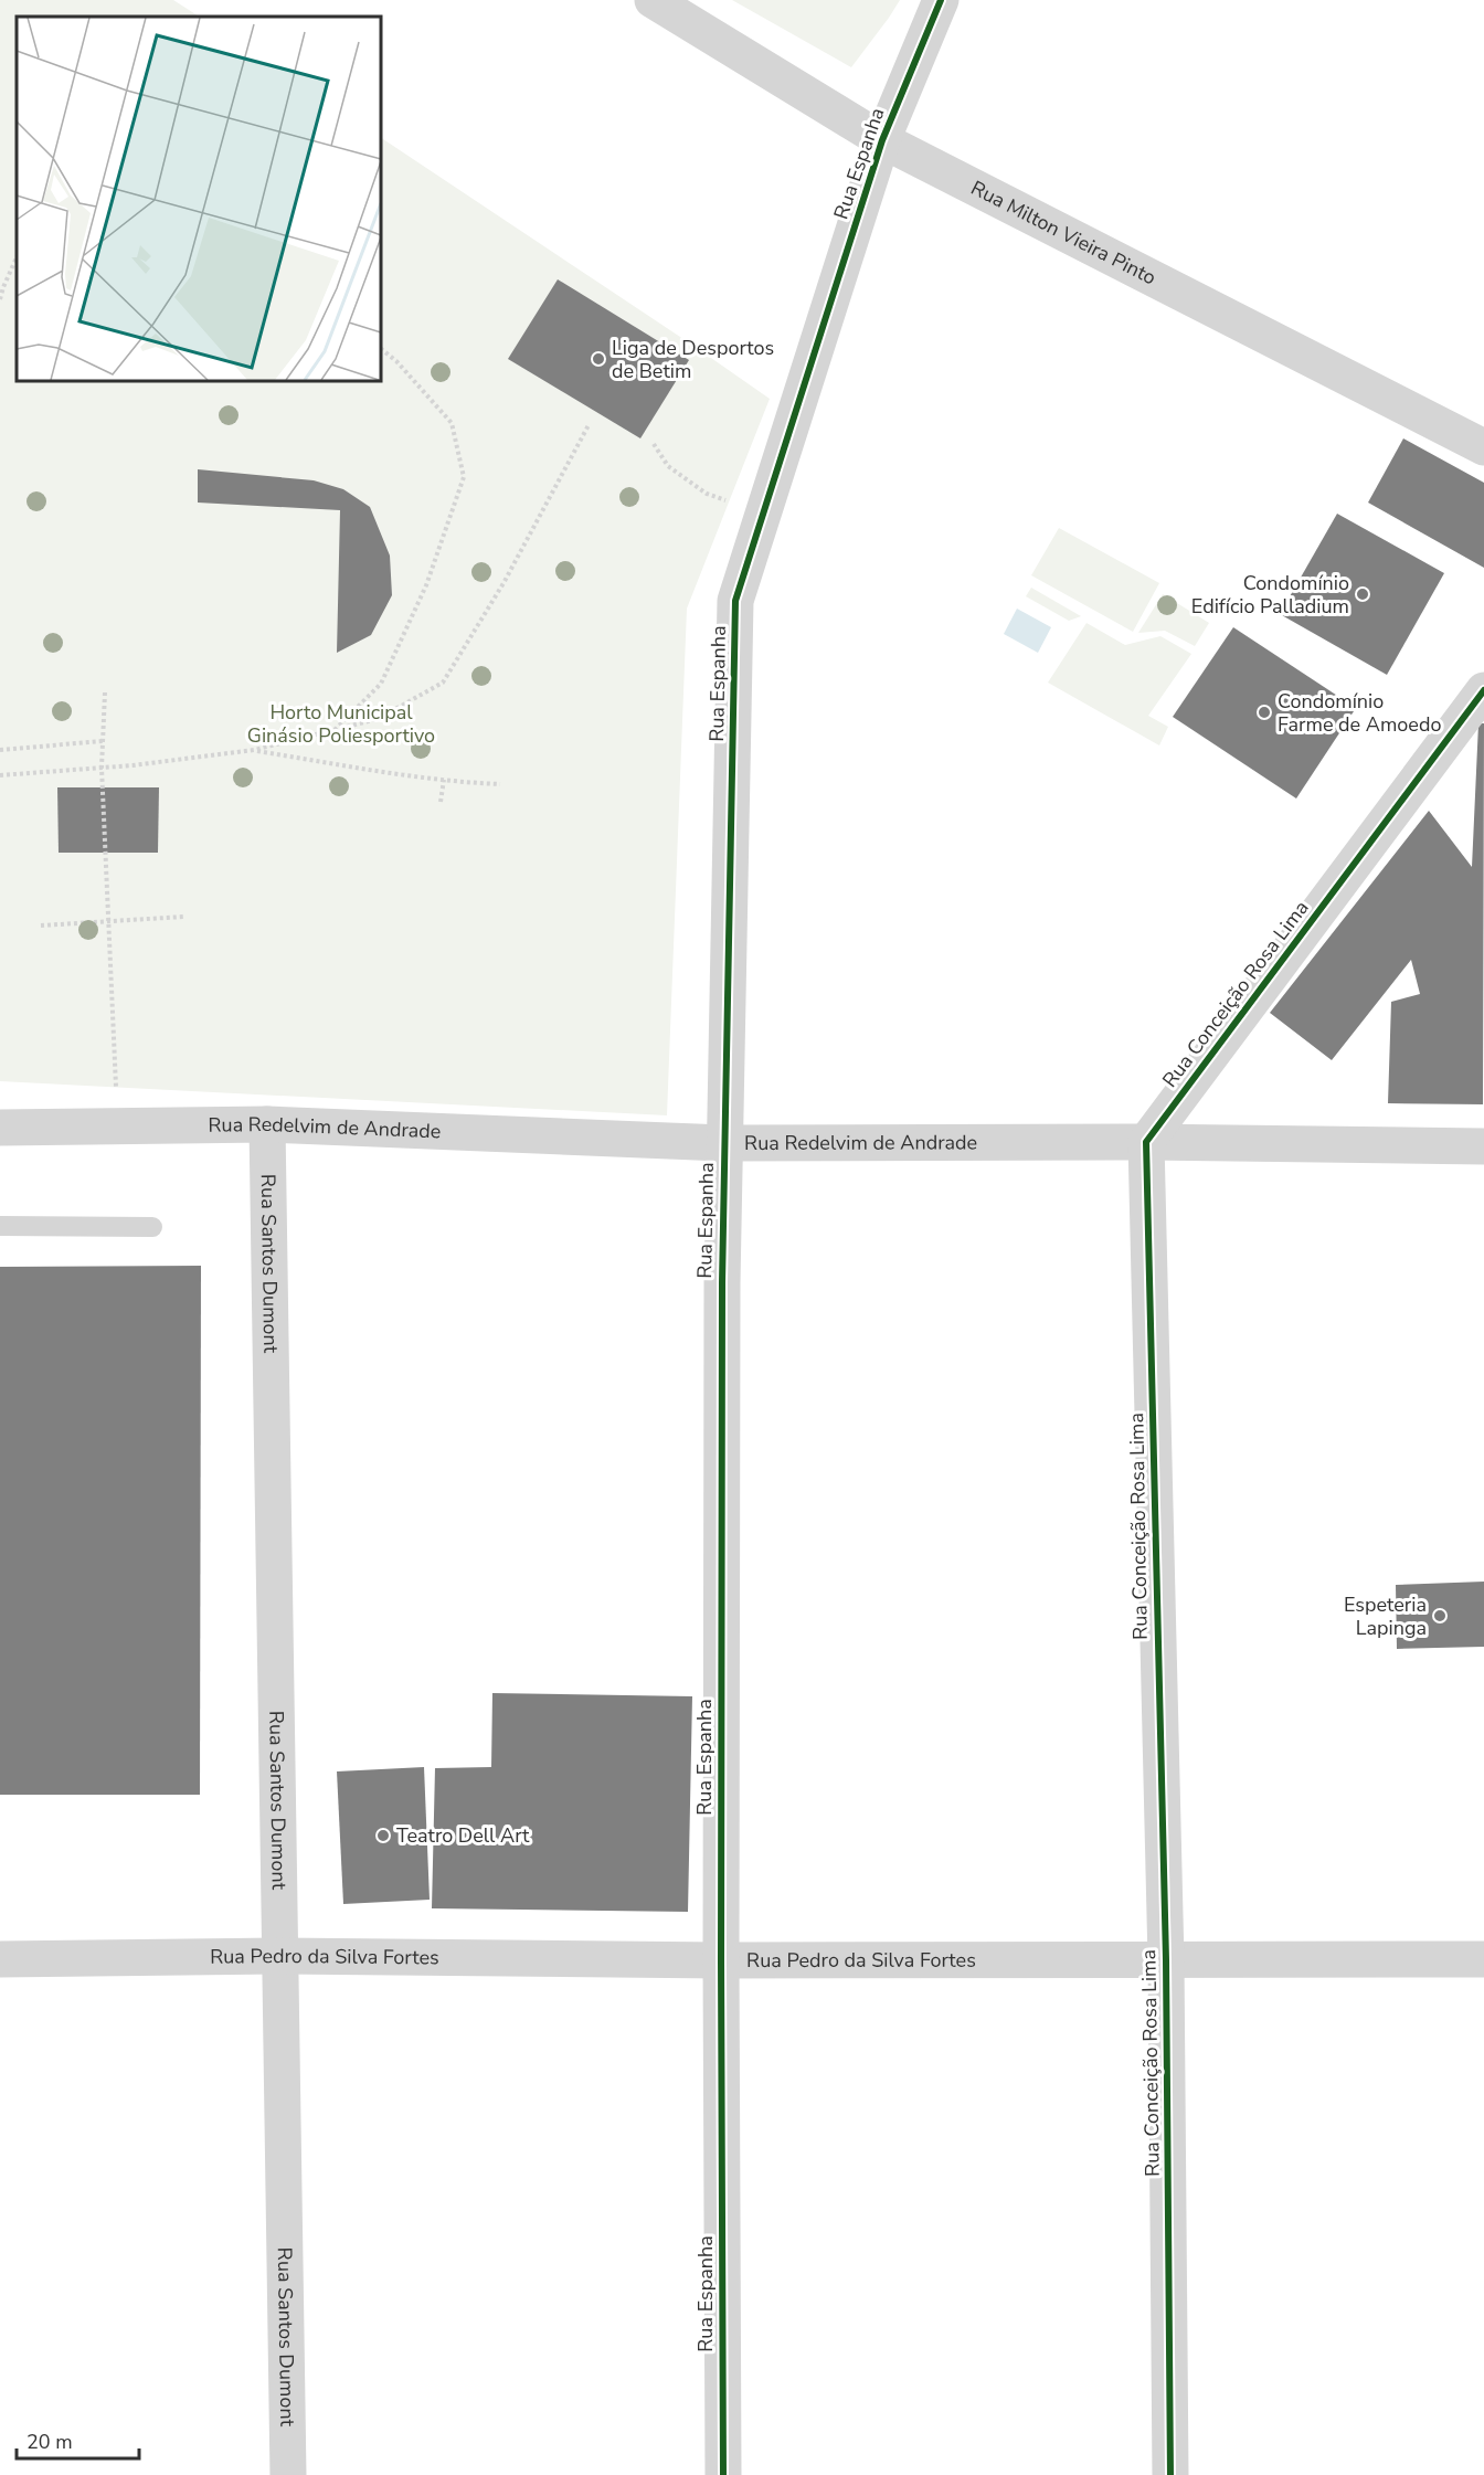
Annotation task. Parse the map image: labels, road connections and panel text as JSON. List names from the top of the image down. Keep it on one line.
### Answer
{"streets":{"street":["Rua Espanha","Rua Milton Vieira Pinto","Rua Conceição Rosa Lima","Rua Redelvim de Andrade","Rua Santos Dumont","Rua Pedro da Silva Fortes"]},"crossings":[["Rua Espanha","Rua Milton Vieira Pinto"],["Rua Espanha","Rua Redelvim de Andrade"],["Rua Espanha","Rua Pedro da Silva Fortes"],["Rua Conceição Rosa Lima","Rua Redelvim de Andrade"],["Rua Conceição Rosa Lima","Rua Pedro da Silva Fortes"],["Rua Redelvim de Andrade","Rua Santos Dumont"],["Rua Santos Dumont","Rua Pedro da Silva Fortes"]],"parks":["Horto Municipal Ginásio Poliesportivo"],"places":["Liga de Desportos de Betim","Condomínio Edifício Palladium","Condomínio Farme de Amoedo","Espeteria Lapinga","Teatro Dell Art"],"scale_bar":"20 m"}
